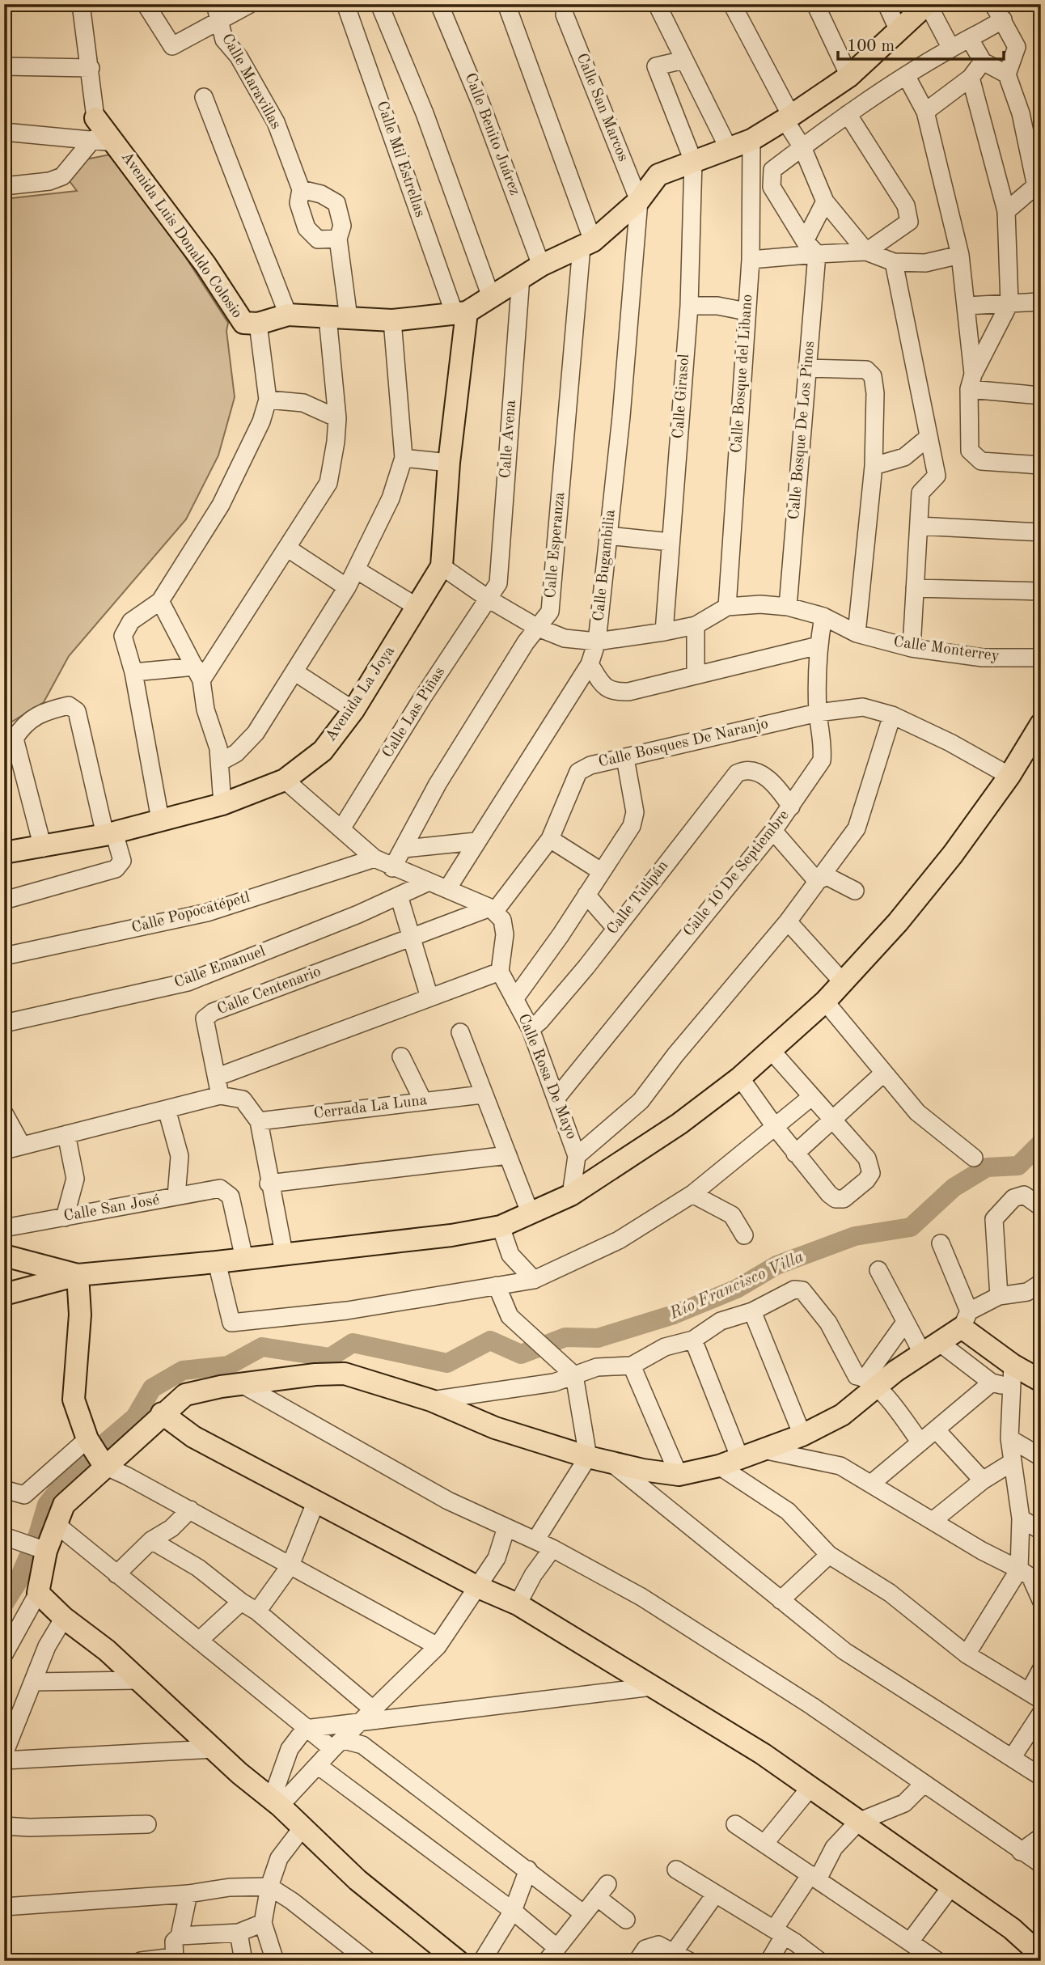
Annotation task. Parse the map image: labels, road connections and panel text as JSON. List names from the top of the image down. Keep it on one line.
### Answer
{"streets":{"main road":["Avenida Luis Donaldo Colosio","Avenida La Joya"],"street":["Calle Maravillas","Calle San Marcos","Calle Benito Juárez","Calle Mil Estrellas","Calle Bosque del Libano","Calle Girasol","Calle Bosque De Los Pinos","Calle Avena","Calle Esperanza","Calle Bugambilia","Calle Monterrey","Calle Las Piñas","Calle Bosques De Naranjo","Calle 10 De Septiembre","Calle Tulipán","Calle Popocatépetl","Calle Emanuel","Calle Centenario","Calle Rosa De Mayo","Cerrada La Luna","Calle San José"]},"crossings":[["Calle San Marcos","Avenida Luis Donaldo Colosio"],["Calle San Marcos","Calle Bugambilia"],["Calle Benito Juárez","Avenida Luis Donaldo Colosio"],["Calle Mil Estrellas","Avenida Luis Donaldo Colosio"],["Calle Mil Estrellas","Avenida La Joya"],["Avenida Luis Donaldo Colosio","Calle Bosque del Libano"],["Avenida Luis Donaldo Colosio","Calle Girasol"],["Avenida Luis Donaldo Colosio","Calle Avena"],["Avenida Luis Donaldo Colosio","Calle Esperanza"],["Avenida Luis Donaldo Colosio","Calle Bugambilia"],["Avenida Luis Donaldo Colosio","Avenida La Joya"],["Calle Bosque del Libano","Calle Monterrey"],["Calle Bosque De Los Pinos","Calle Monterrey"],["Calle Avena","Calle Las Piñas"],["Calle Monterrey","Calle 10 De Septiembre"],["Calle Bosques De Naranjo","Calle 10 De Septiembre"],["Calle Bosques De Naranjo","Calle Centenario"],["Calle 10 De Septiembre","Calle Tulipán"],["Calle 10 De Septiembre","Calle Rosa De Mayo"],["Calle Tulipán","Calle Rosa De Mayo"]],"water":["Río Francisco Villa"],"scale_bar":"100 m"}
